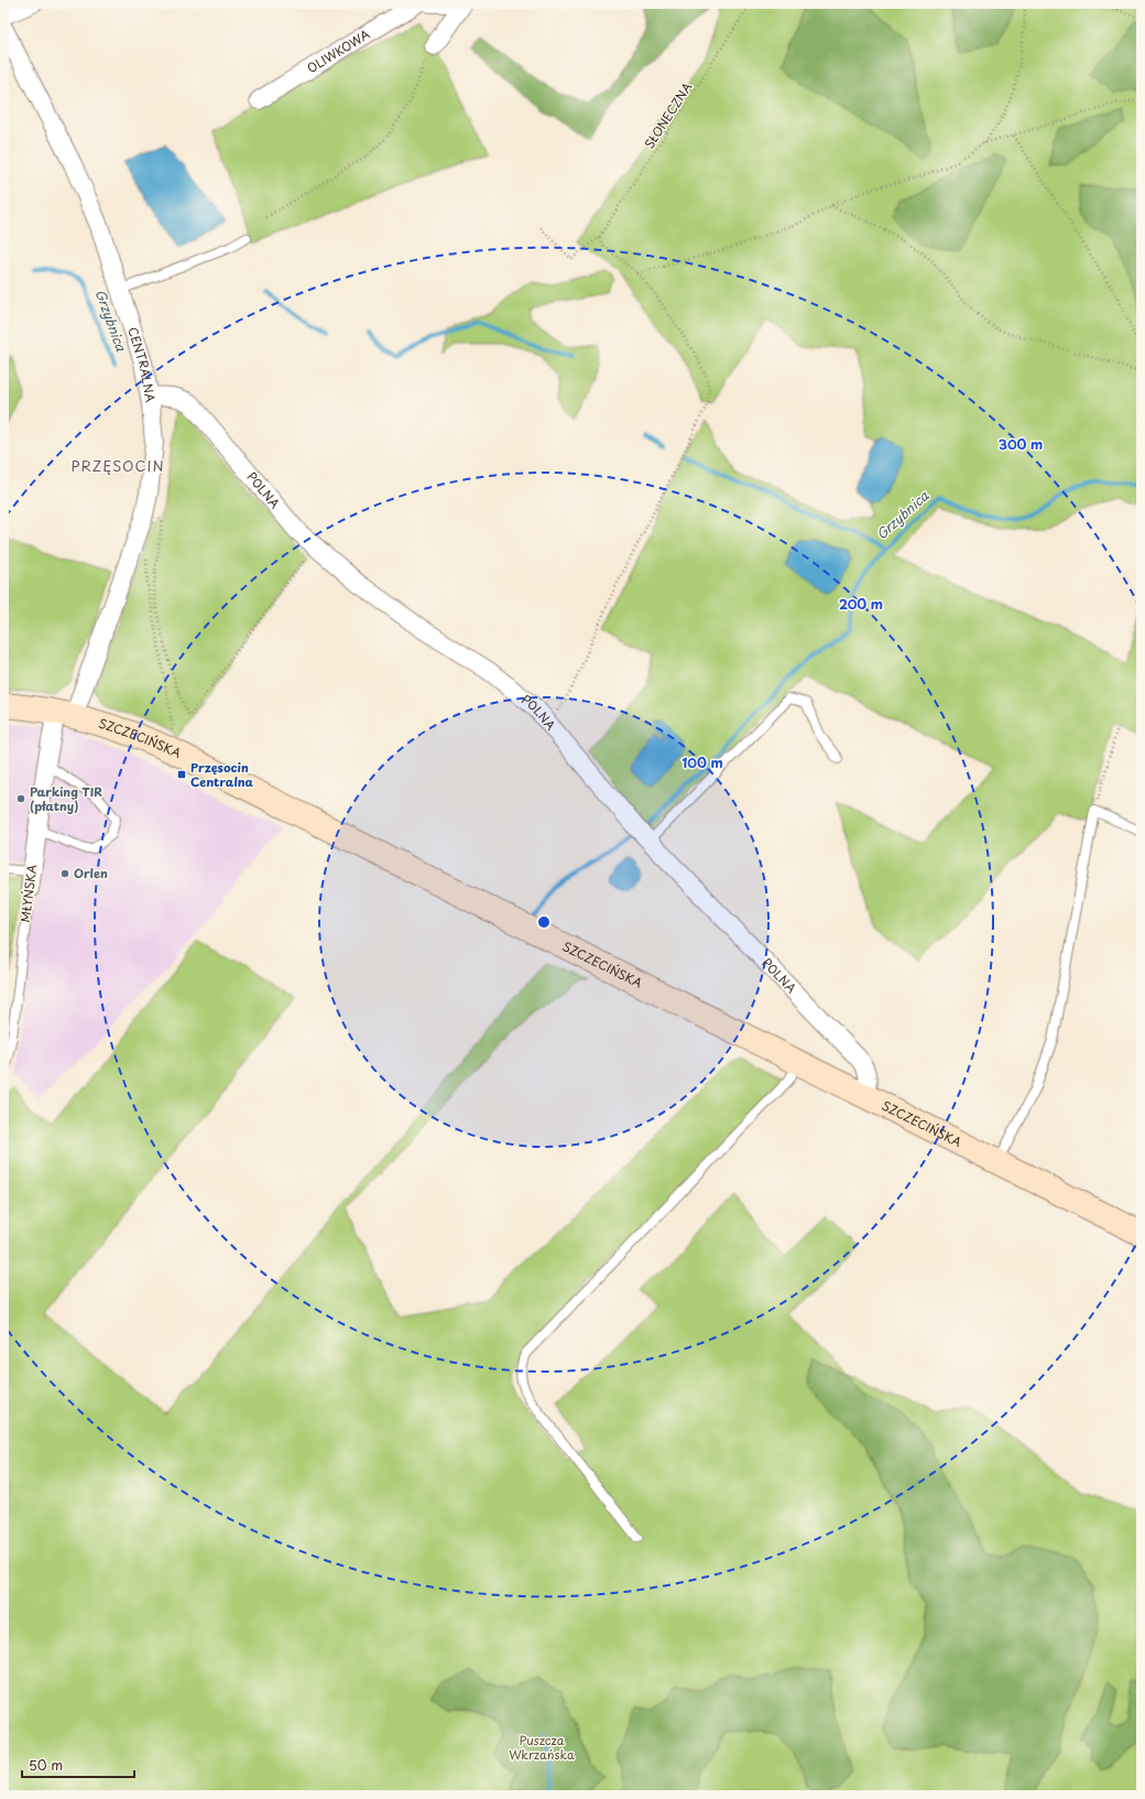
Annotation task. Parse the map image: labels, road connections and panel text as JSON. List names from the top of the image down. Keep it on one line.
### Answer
{"streets":{"street":["OLIWKOWA","CENTRALNA","POLNA","SZCZECIŃSKA","MŁYŃSKA"],"path":["SŁONECZNA"]},"crossings":[["CENTRALNA","POLNA"],["CENTRALNA","SZCZECIŃSKA"],["CENTRALNA","MŁYŃSKA"],["POLNA","SZCZECIŃSKA"],["SZCZECIŃSKA","MŁYŃSKA"]],"districts":["PRZĘSOCIN"],"water":["Grzybnica"],"parks":["Puszcza Wkrzańska"],"places":{"transit":["Przęsocin Centralna"],"other":["Parking TIR (płatny)","Orlen"]},"scale_bar":"50 m","rings":["300 m","200 m","100 m"]}
